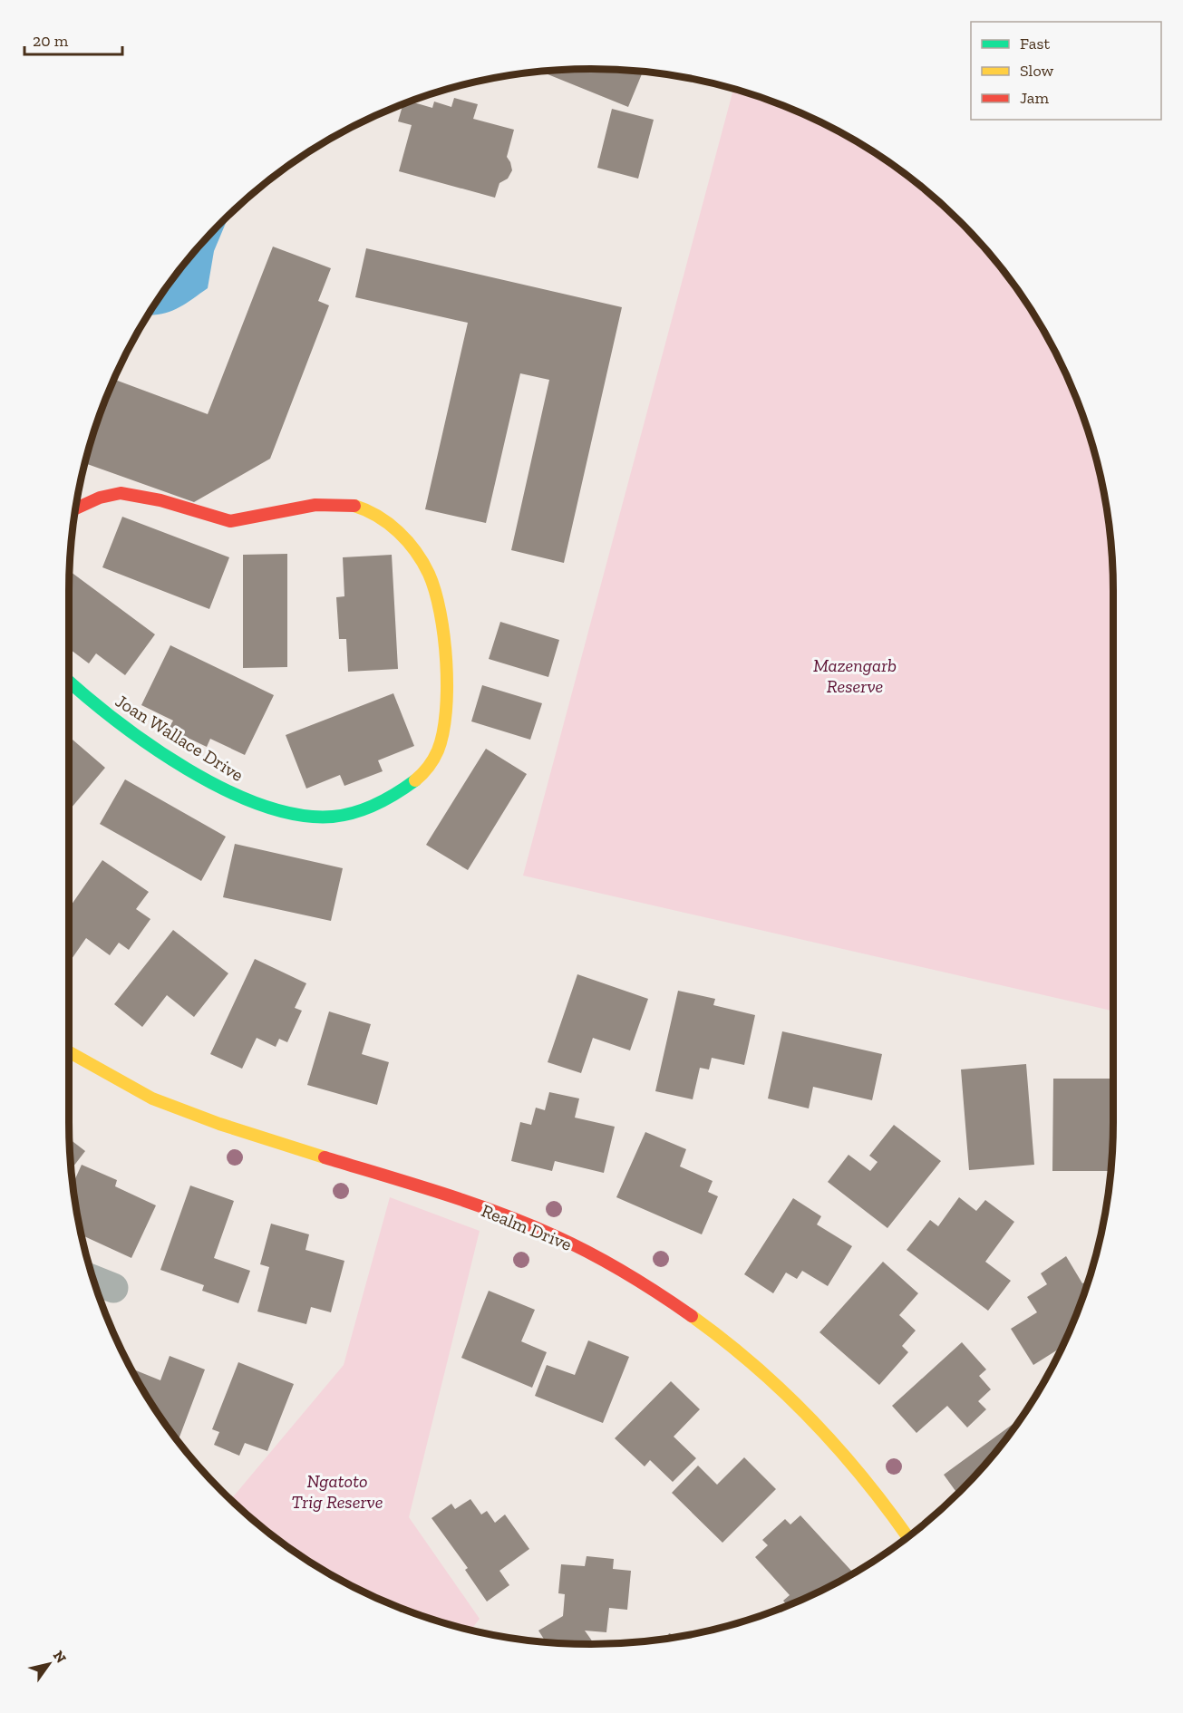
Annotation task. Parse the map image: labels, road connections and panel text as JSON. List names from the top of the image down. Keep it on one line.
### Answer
{"streets":{"street":["Joan Wallace Drive","Realm Drive"]},"parks":["Mazengarb Reserve","Ngatoto Trig Reserve"],"legend":["Fast","Slow","Jam"],"scale_bar":"20 m","north":"top right"}
